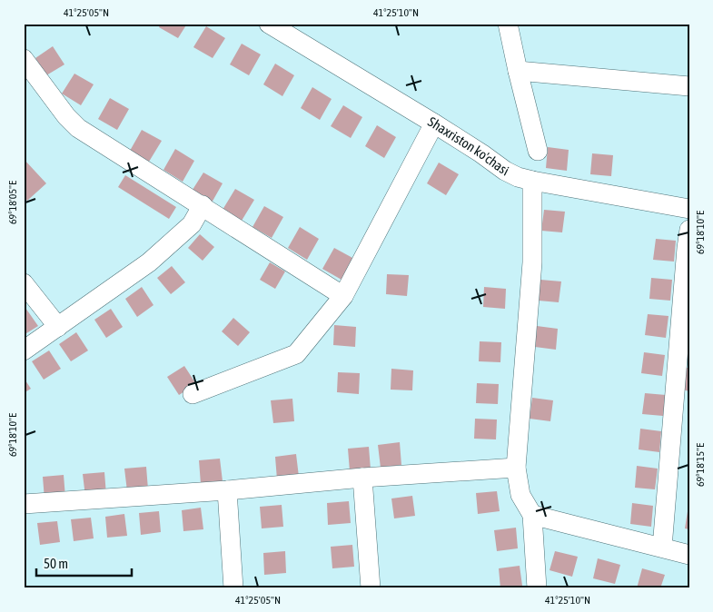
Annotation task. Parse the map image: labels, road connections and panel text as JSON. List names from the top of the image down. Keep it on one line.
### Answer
{"streets":{"street":["Shaxriston ko'chasi"]},"scale_bar":"50 m","coordinates":["41°25'05\"N","41°25'10\"N","69°18'05\"E","69°18'10\"E","69°18'15\"E"]}
